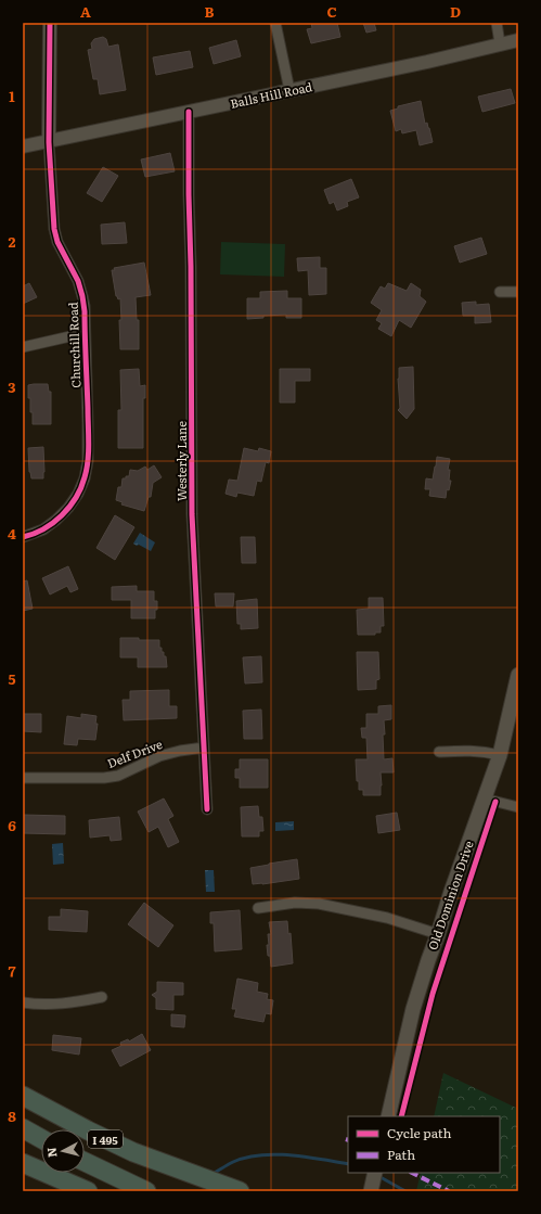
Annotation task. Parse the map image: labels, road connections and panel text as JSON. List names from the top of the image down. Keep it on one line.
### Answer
{"streets":{"highway":["I 495"],"main road":["Old Dominion Drive"],"street":["Balls Hill Road","Churchill Road","Westerly Lane","Delf Drive"]},"crossings":[["Balls Hill Road","Churchill Road"],["Balls Hill Road","Westerly Lane"],["Westerly Lane","Delf Drive"]],"legend":["Cycle path","Path"],"north":"left","grid":{"columns":["A","B","C","D"],"rows":["1","2","3","4","5","6","7","8"]}}
